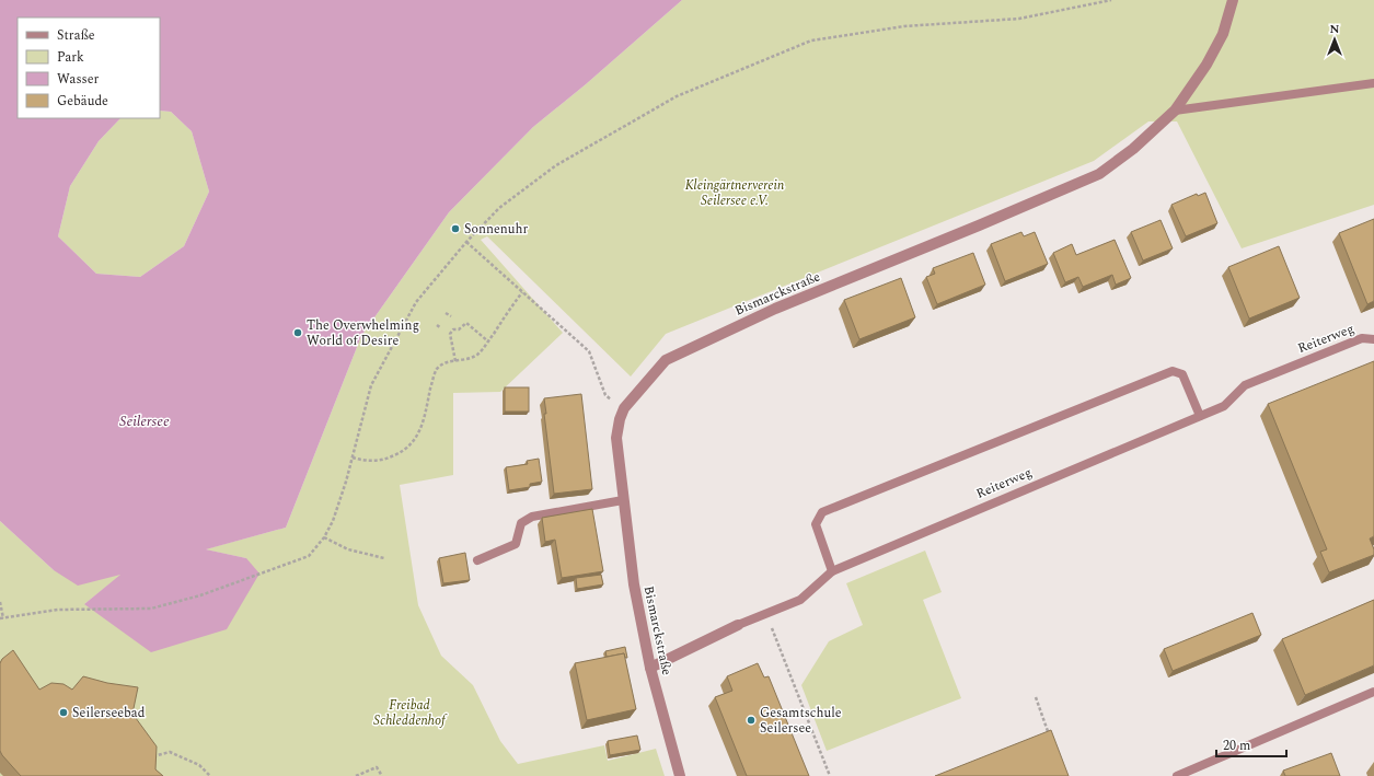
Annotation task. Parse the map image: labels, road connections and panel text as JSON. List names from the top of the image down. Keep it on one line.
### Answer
{"streets":{"street":["Bismarckstraße","Reiterweg"]},"crossings":[["Bismarckstraße","Reiterweg"]],"water":["Seilersee"],"parks":["Kleingärtnerverein Seilersee e.V.","Freibad Schleddenhof"],"places":["Sonnenuhr","The Overwhelming World of Desire","Seilerseebad","Gesamtschule Seilersee"],"legend":["Straße","Park","Wasser","Gebäude"],"scale_bar":"20 m","north":"top"}
